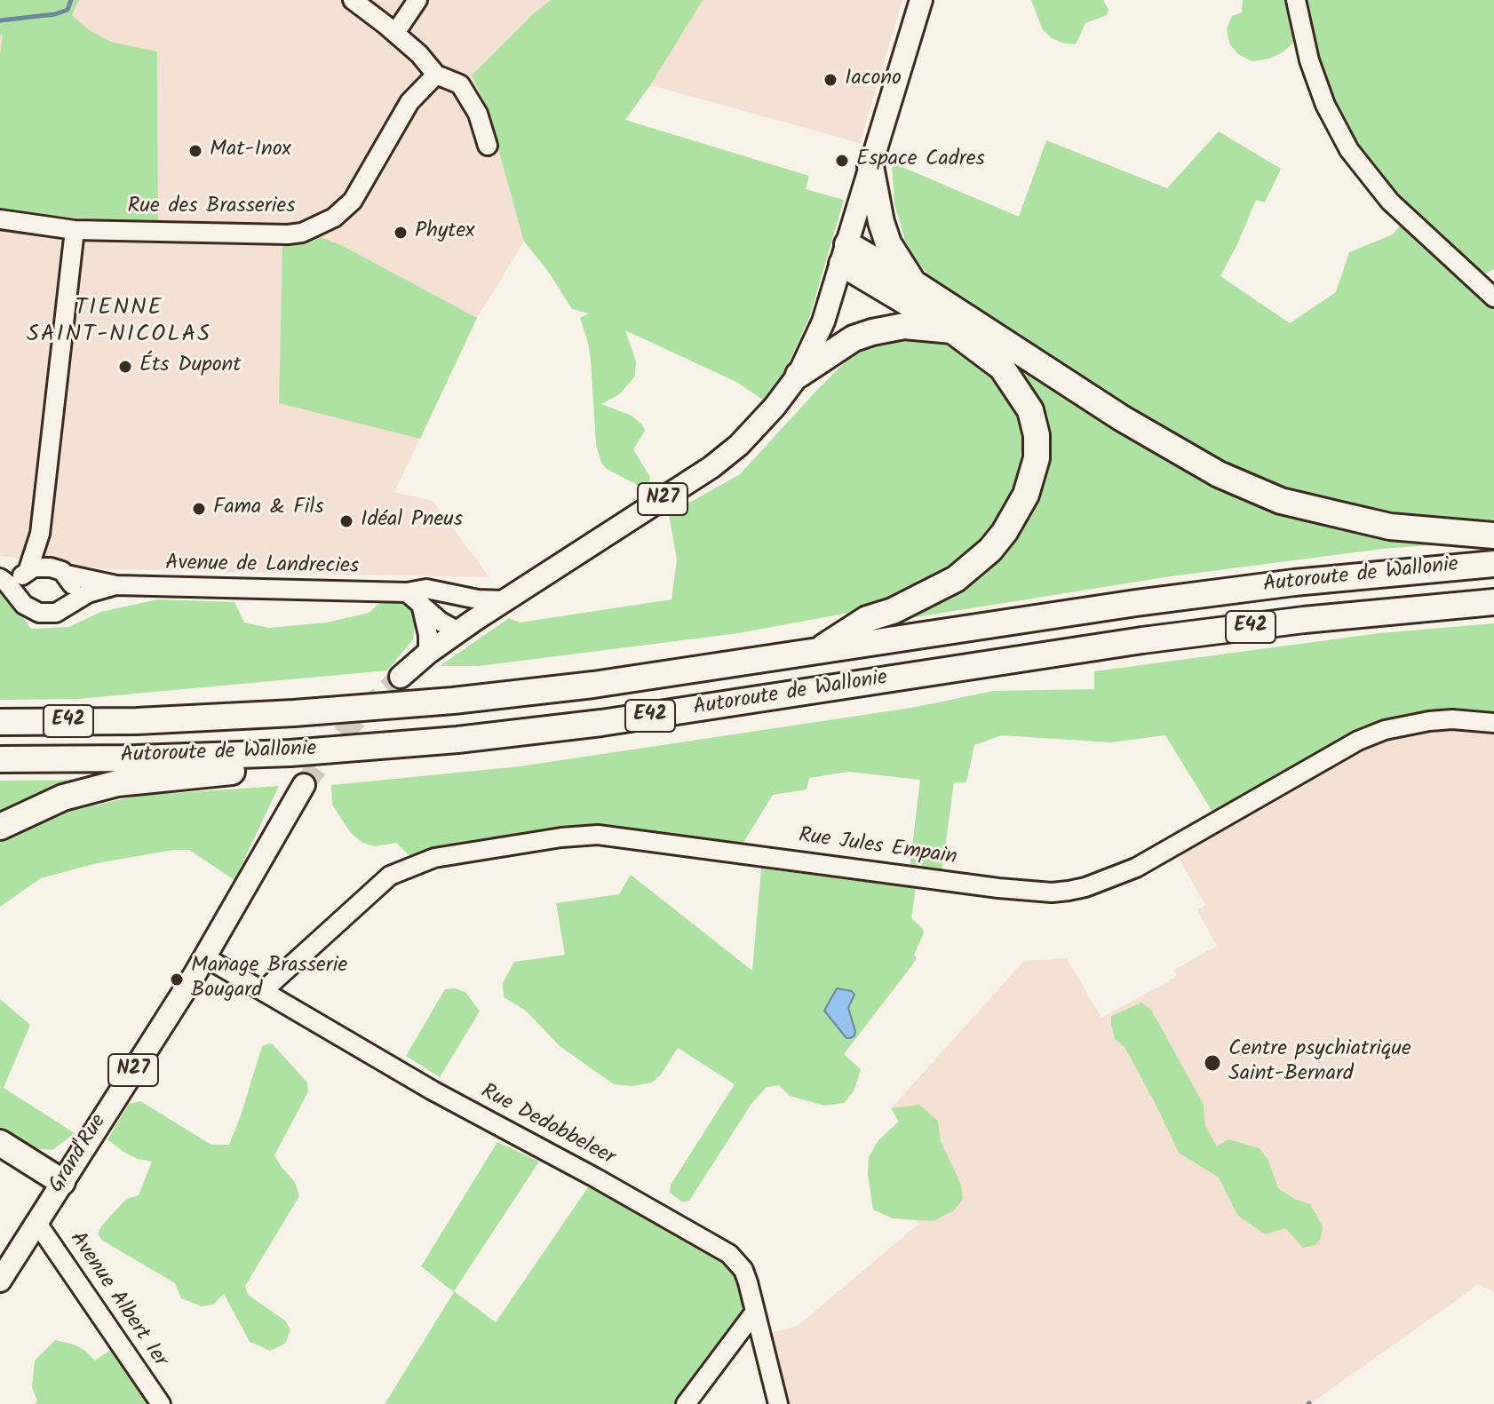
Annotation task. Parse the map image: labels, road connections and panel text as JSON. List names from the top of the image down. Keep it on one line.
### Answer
{"streets":{"highway":["Autoroute de Wallonie","E42"],"main road":["N27","Grand'Rue"],"street":["Rue des Brasseries","Avenue de Landrecies","Rue Jules Empain","Rue Dedobbeleer","Avenue Albert Ier"]},"crossings":[["N27","Avenue de Landrecies"],["N27","Rue Dedobbeleer"],["N27","Grand'Rue"],["Rue Jules Empain","Rue Dedobbeleer"],["Rue Dedobbeleer","Grand'Rue"],["Grand'Rue","Avenue Albert Ier"]],"districts":["TIENNE SAINT-NICOLAS"],"places":["Iacono","Mat-Inox","Espace Cadres","Phytex","Éts Dupont","Fama & Fils","Idéal Pneus","Manage Brasserie Bougard","Centre psychiatrique Saint-Bernard"]}
